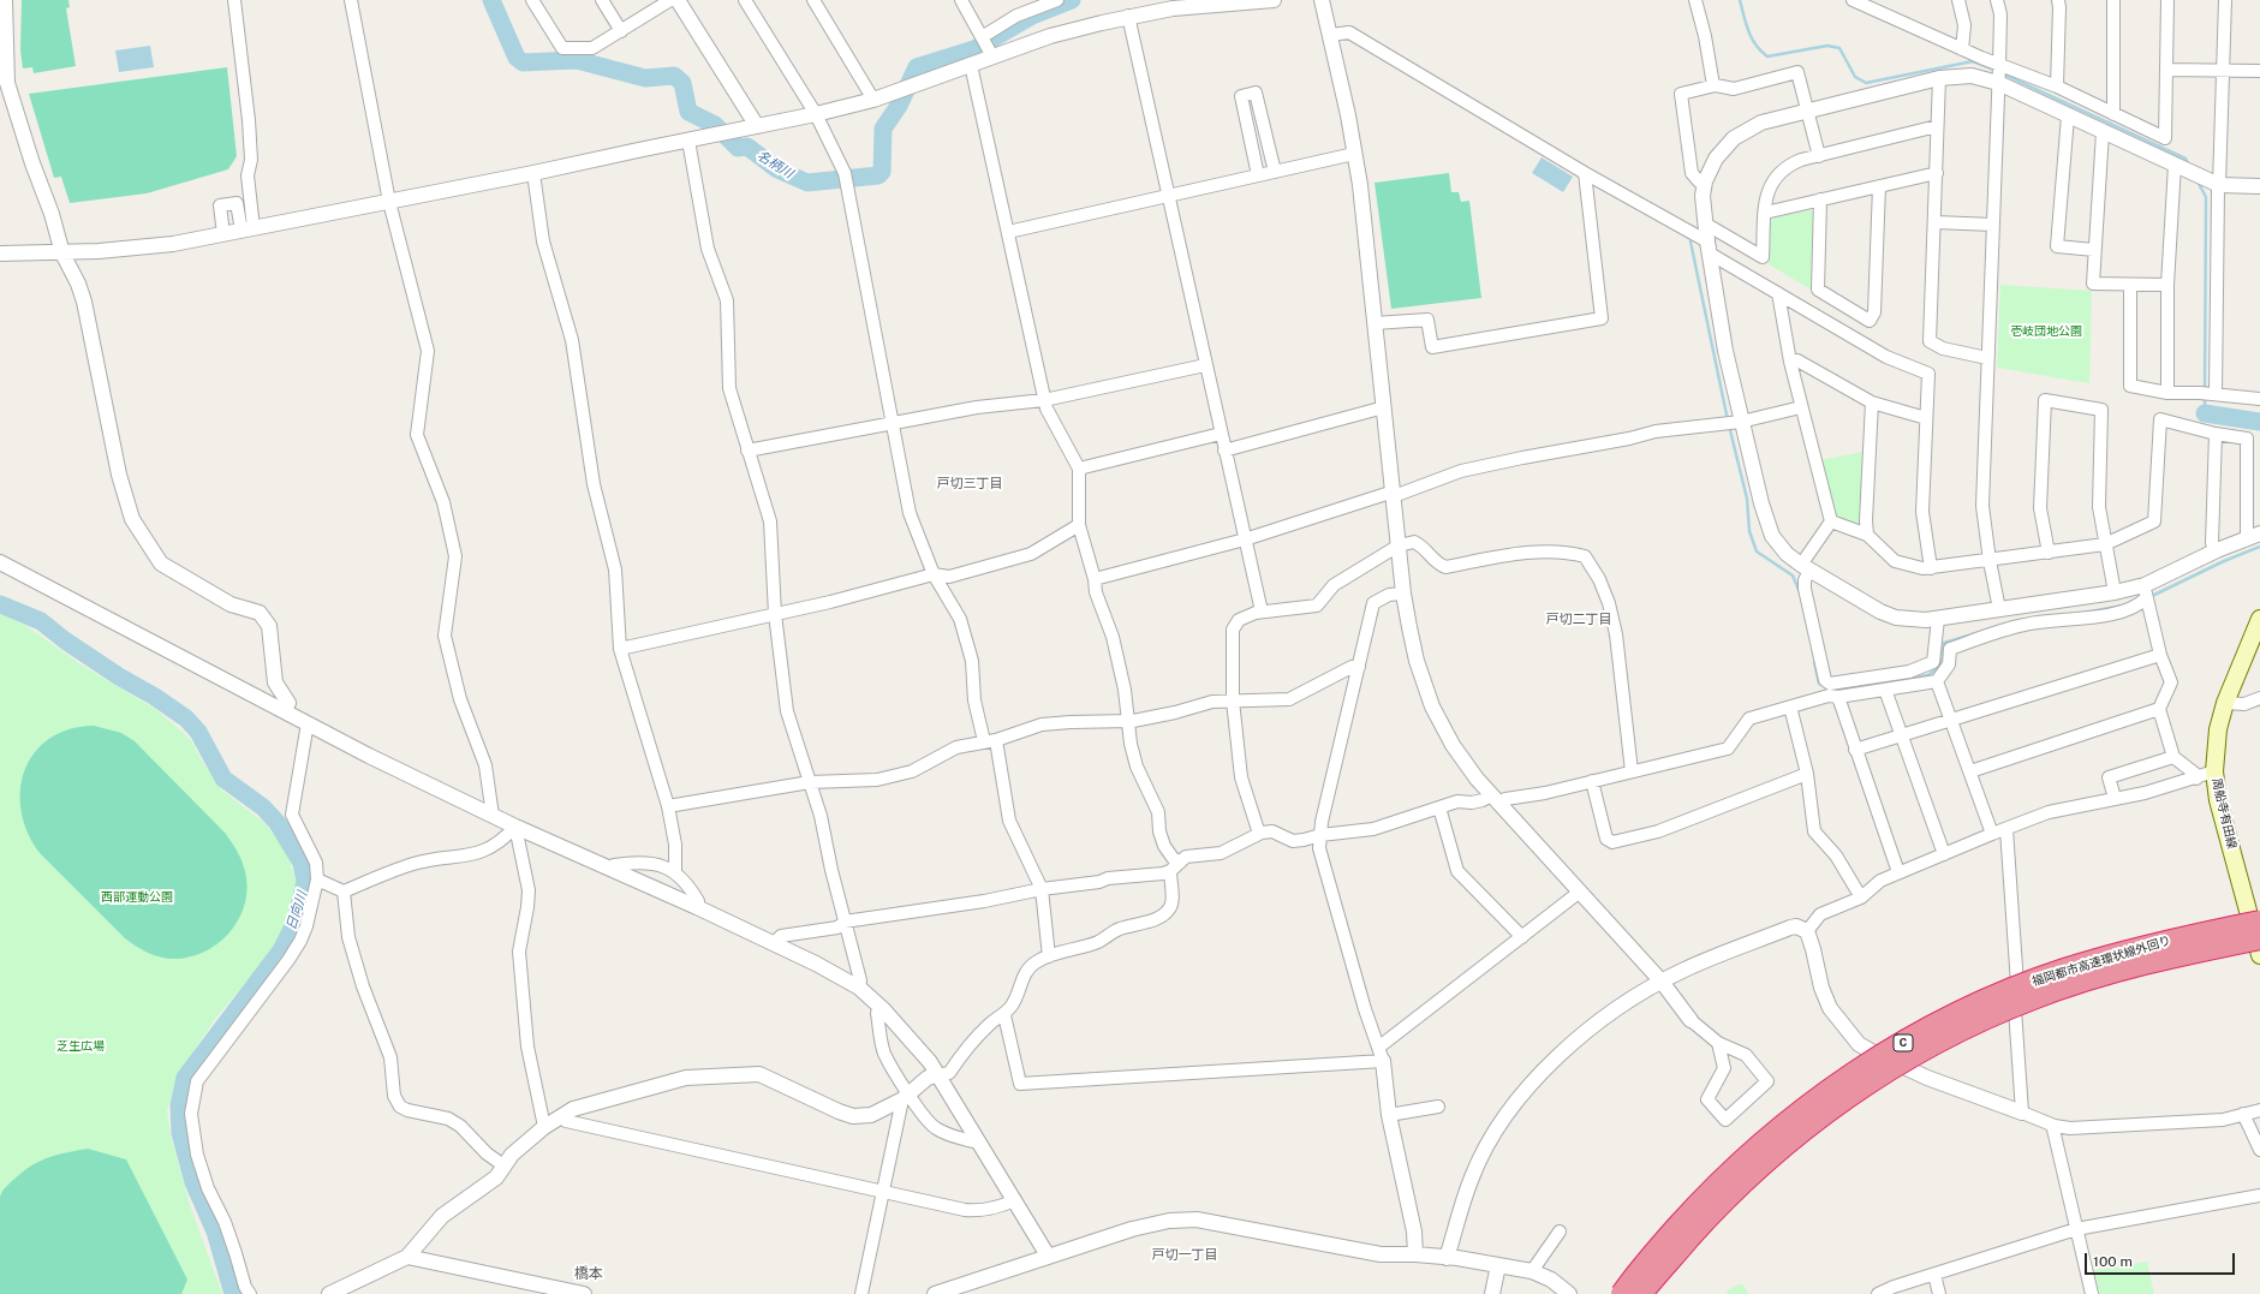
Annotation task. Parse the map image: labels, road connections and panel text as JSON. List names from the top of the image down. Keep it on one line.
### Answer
{"streets":{"highway":["福岡都市高速環状線外回り","C"],"main road":["周船寺有田線"]},"crossings":[["福岡都市高速環状線外回り","C"]],"districts":["戸切三丁目","戸切二丁目","戸切一丁目","橋本"],"water":["名柄川","日向川"],"parks":["壱岐団地公園","西部運動公園","芝生広場"],"scale_bar":"100 m"}
